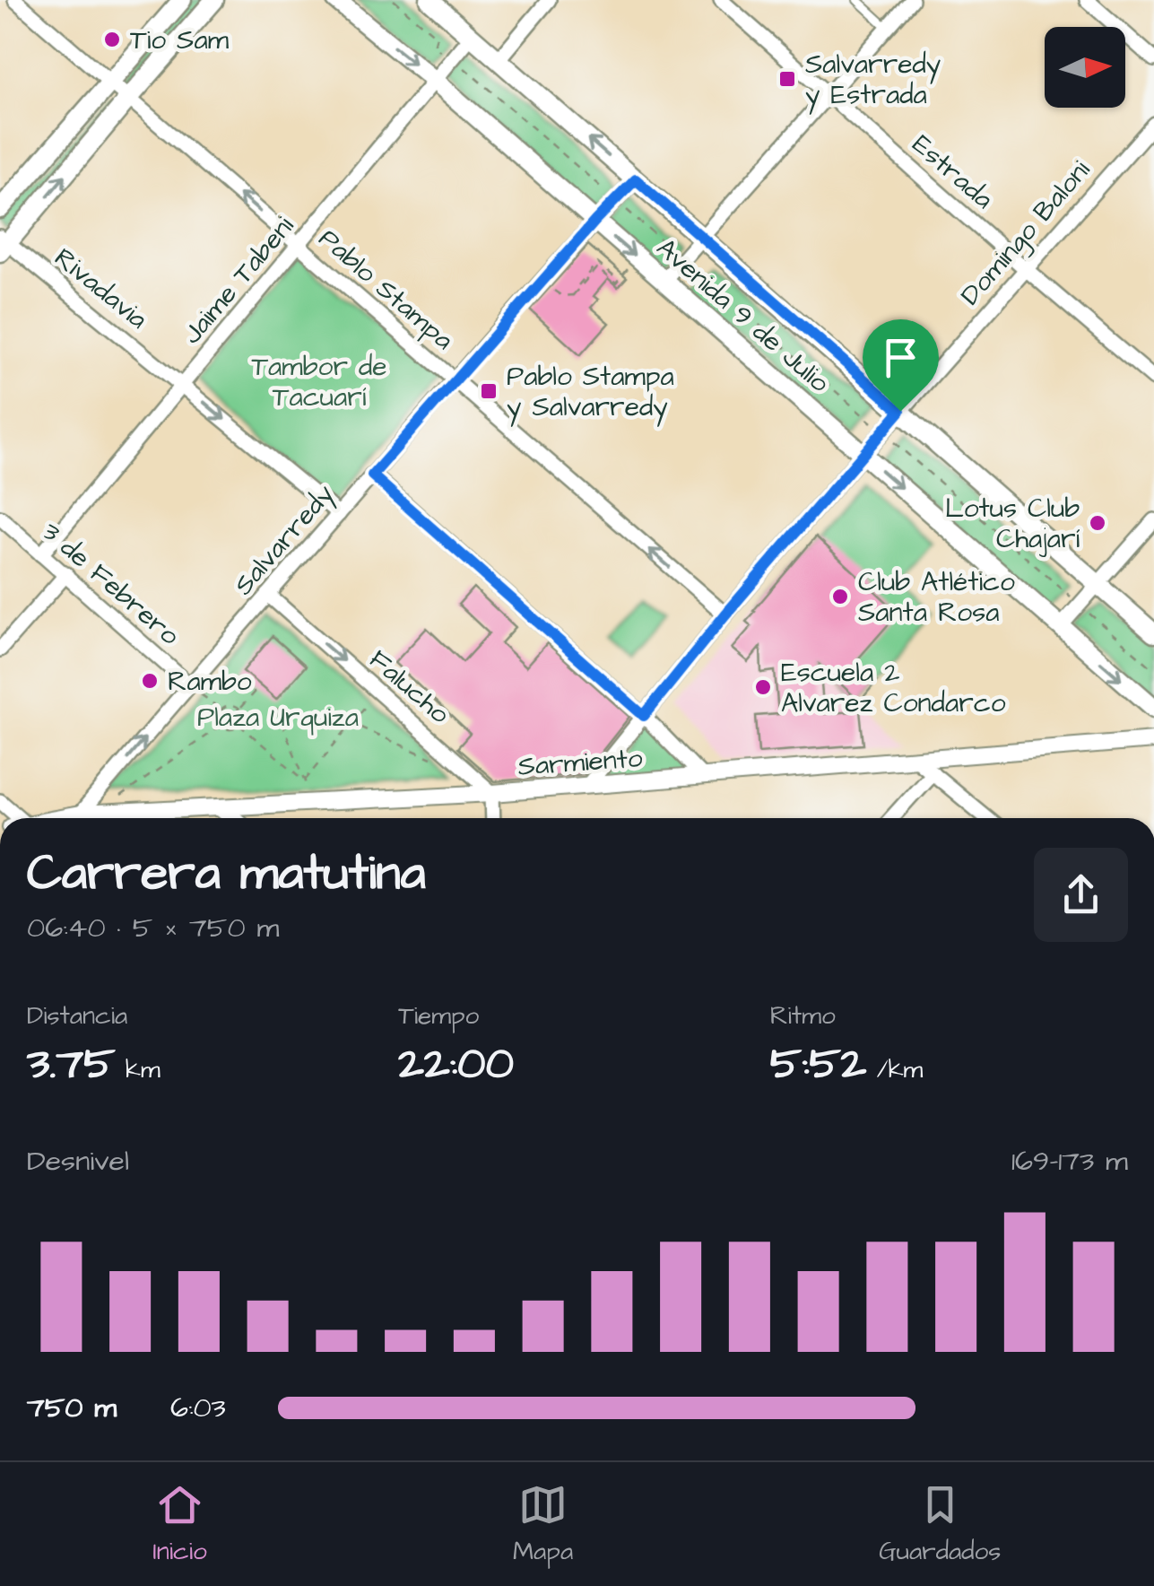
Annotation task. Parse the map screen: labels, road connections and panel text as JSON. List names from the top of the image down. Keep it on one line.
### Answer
{"streets":{"main road":["Avenida 9 de Julio"],"street":["Estrada","Domingo Baloni","Jaime Tabeni","Rivadavia","Pablo Stampa","Salvarredy","3 de Febrero","Falucho","Sarmiento"]},"crossings":[["Estrada","Domingo Baloni"],["Domingo Baloni","Pablo Stampa"],["Domingo Baloni","Avenida 9 de Julio"],["Domingo Baloni","Sarmiento"],["Jaime Tabeni","Rivadavia"],["Jaime Tabeni","Pablo Stampa"],["Jaime Tabeni","Avenida 9 de Julio"],["Jaime Tabeni","3 de Febrero"],["Rivadavia","Salvarredy"],["Pablo Stampa","Salvarredy"],["Avenida 9 de Julio","Salvarredy"],["Salvarredy","3 de Febrero"],["Salvarredy","Falucho"],["Salvarredy","Sarmiento"],["Falucho","Sarmiento"]],"one_way":["Rivadavia","Pablo Stampa","Falucho"],"parks":["Tambor de Tacuarí","Plaza Urquiza"],"places":{"other":["Tio Sam","Lotus Club Chajarí","Club Atlético Santa Rosa","Rambo","Escuela 2 Alvarez Condarco"],"transit":["Salvarredy y Estrada","Pablo Stampa y Salvarredy"]},"north":"right","page":{"heading":["Carrera matutina","06:40 · 5 × 750 m"],"stats":[["Distancia","3.75 km"],["Tiempo","22:00"],["Ritmo","5:52 /km"]],"chart":["Desnivel","169–173 m"],"list":[{"name":"750 m","note":"6:03"}],"tabs":["Inicio","Mapa","Guardados"]}}
